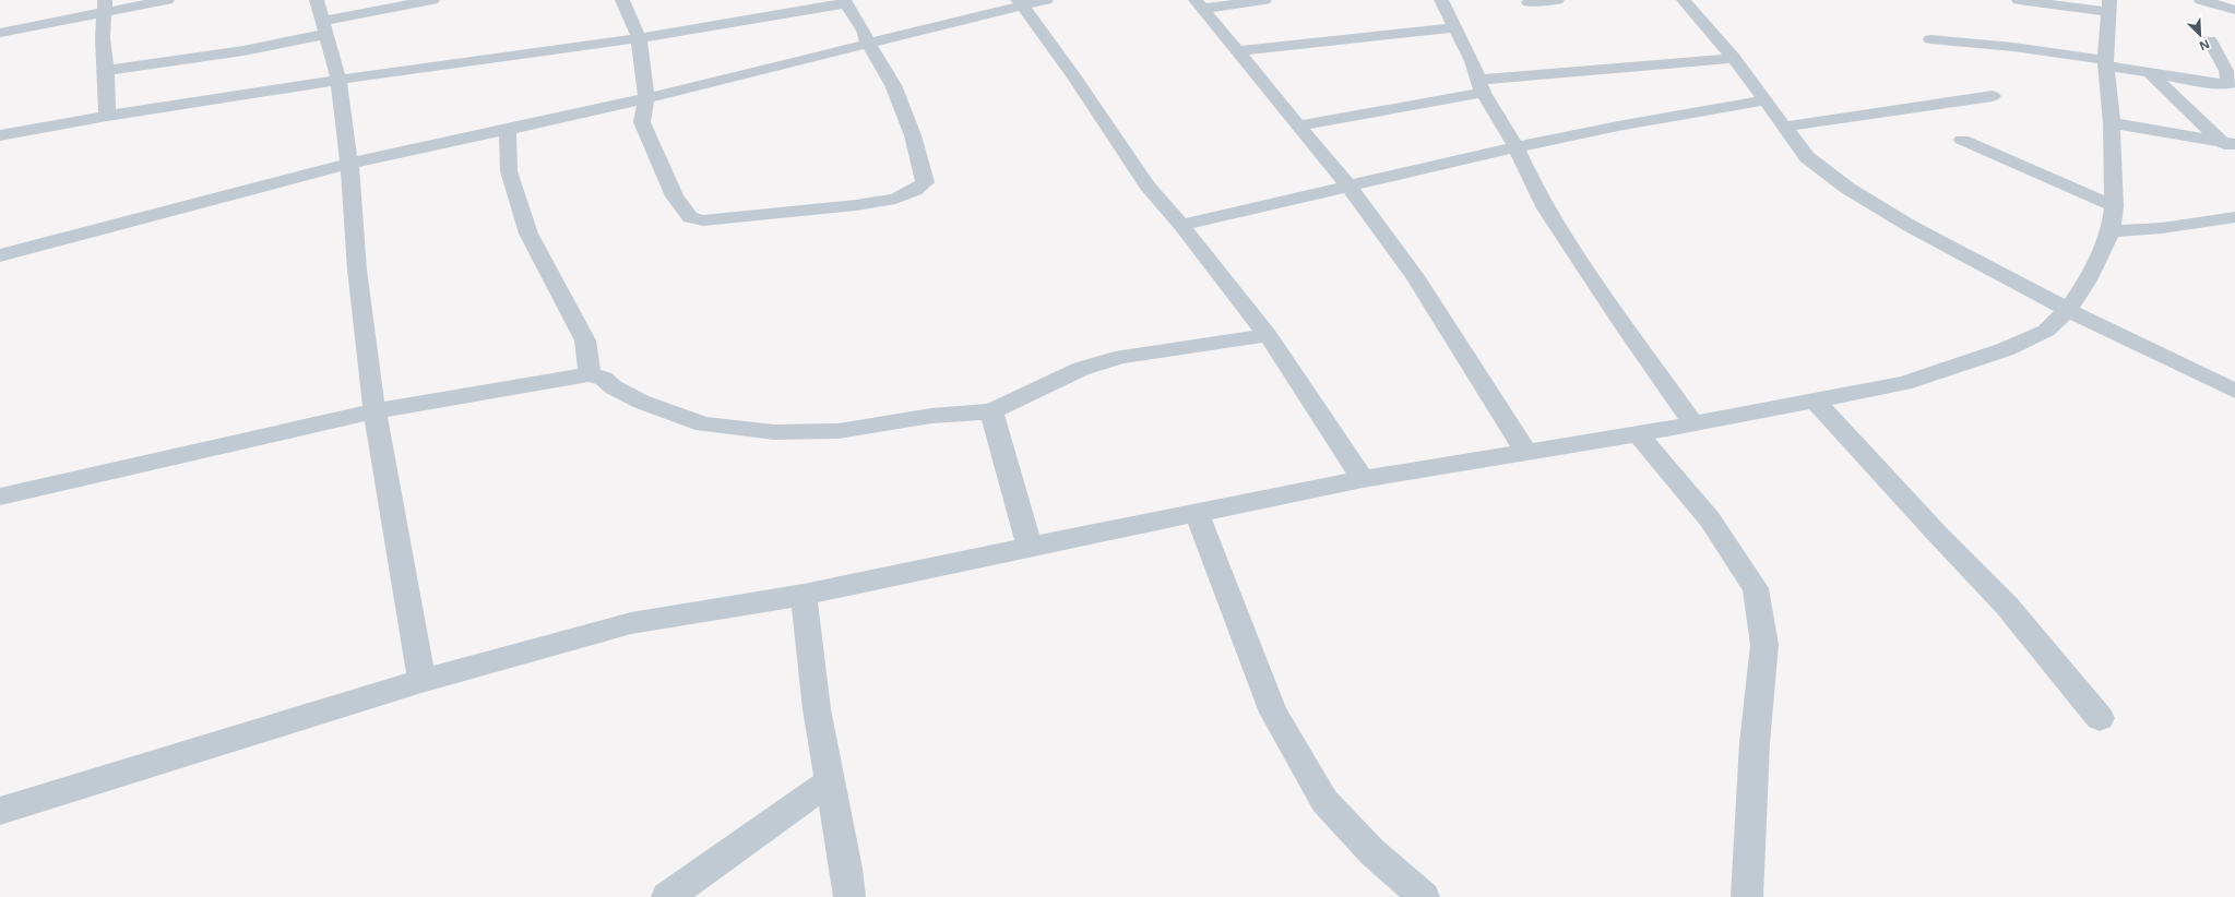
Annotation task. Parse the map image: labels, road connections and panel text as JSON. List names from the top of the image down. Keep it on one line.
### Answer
{"north":"bottom right"}
